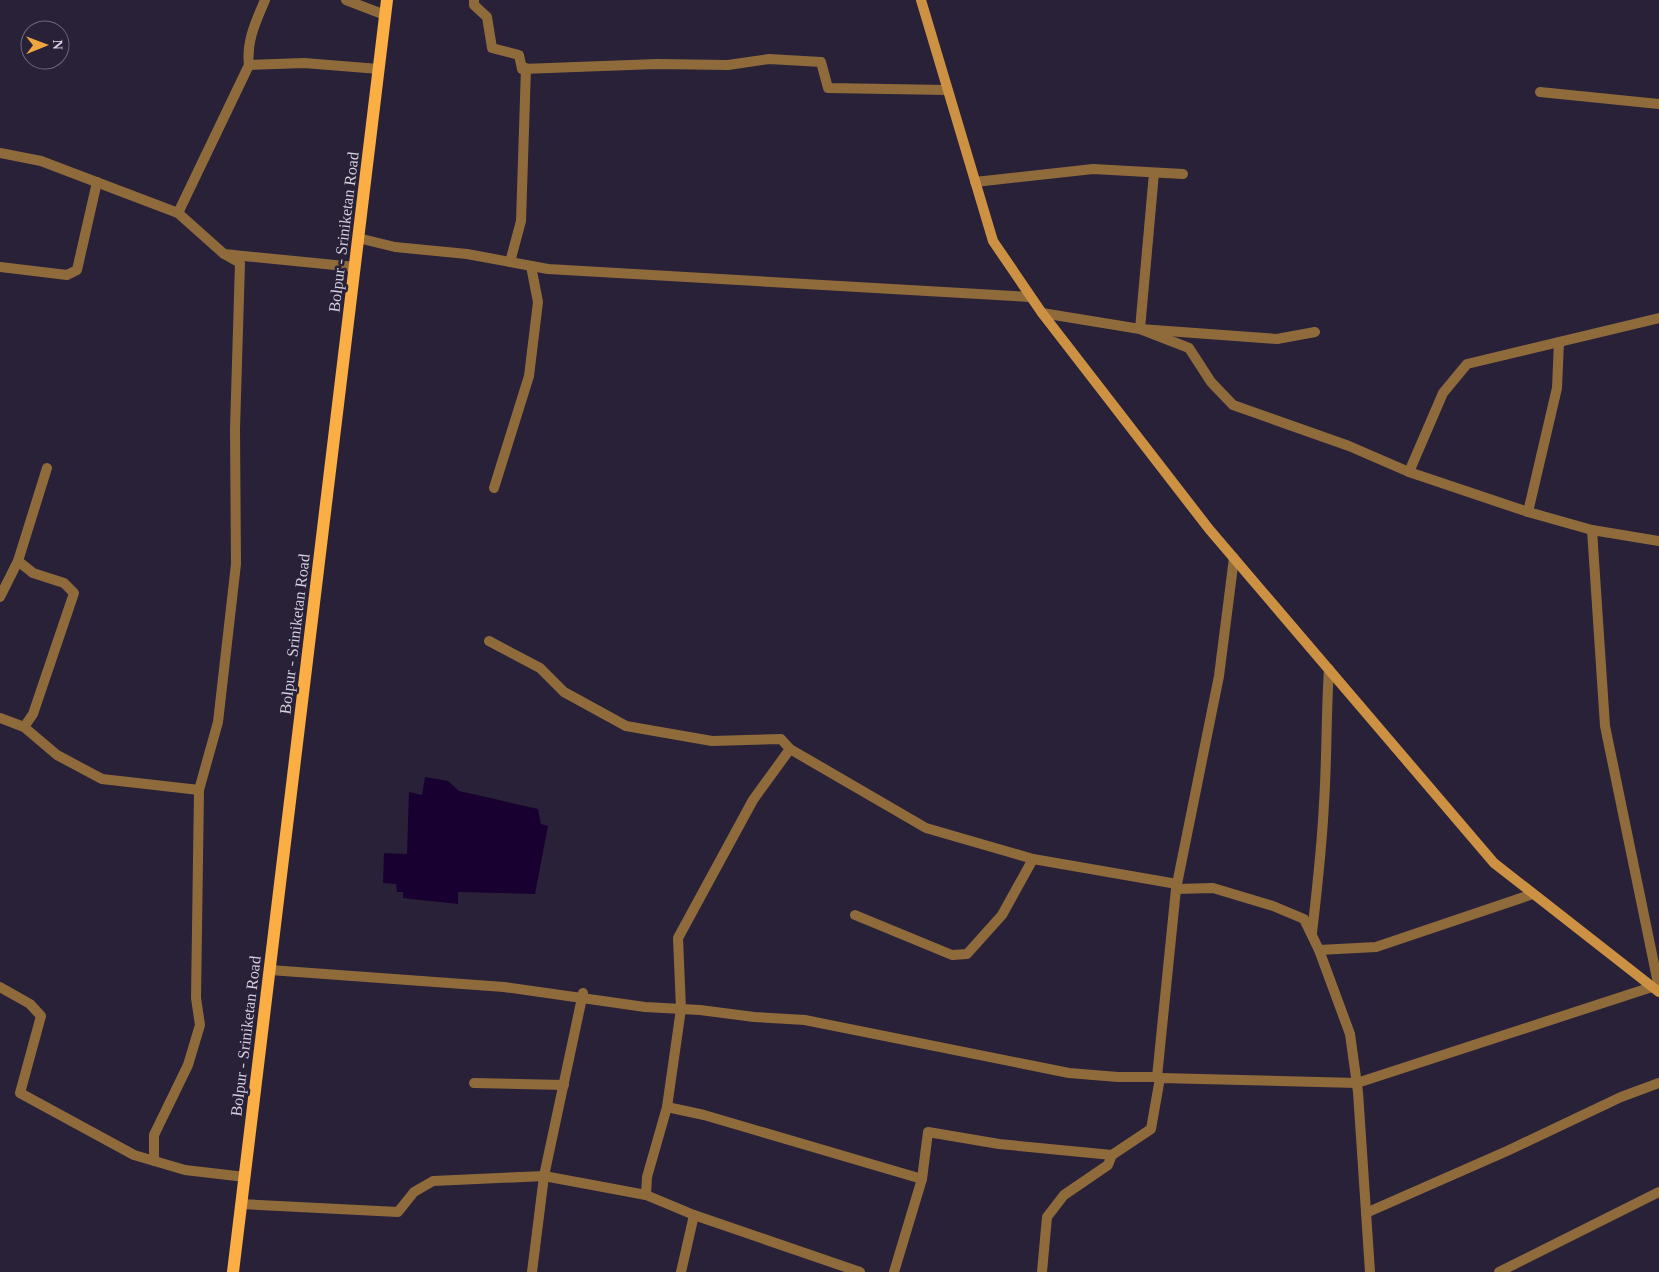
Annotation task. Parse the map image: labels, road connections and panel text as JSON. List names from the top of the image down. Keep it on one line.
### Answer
{"streets":{"main road":["Bolpur - Sriniketan Road"]},"north":"right"}
